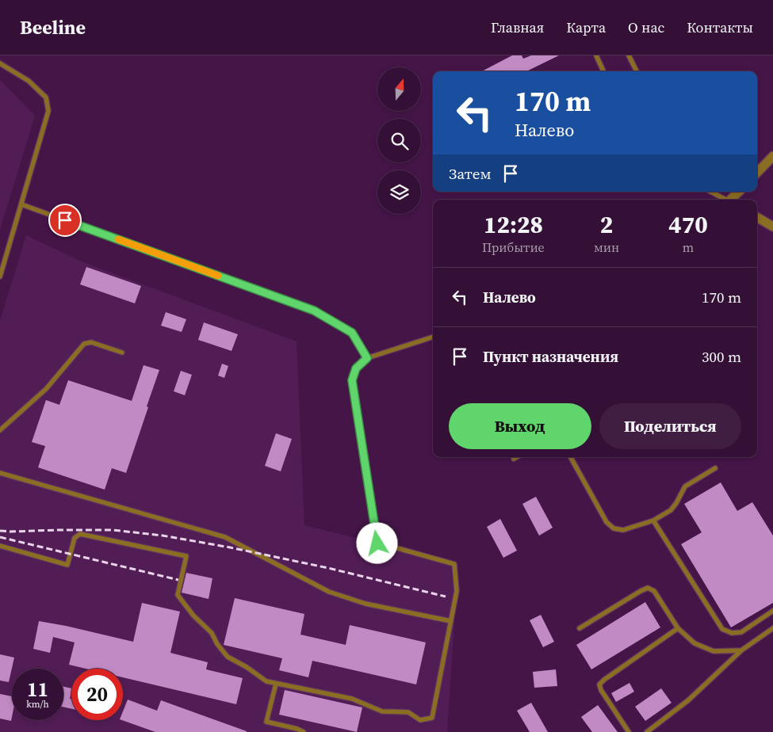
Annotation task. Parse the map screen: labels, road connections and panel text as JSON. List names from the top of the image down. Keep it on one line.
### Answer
{"north":"top","page":{"header":"Beeline","nav":["Главная","Карта","О нас","Контакты"],"turn":["170 m","Налево"],"then":"Затем","eta":["12:28","Прибытие","2","мин","470","m"],"list":[{"name":"Налево","value":"170 m"},{"name":"Пункт назначения","value":"300 m"}],"buttons":["Выход","Поделиться"],"speed":"11 km/h","limit":"20"}}
